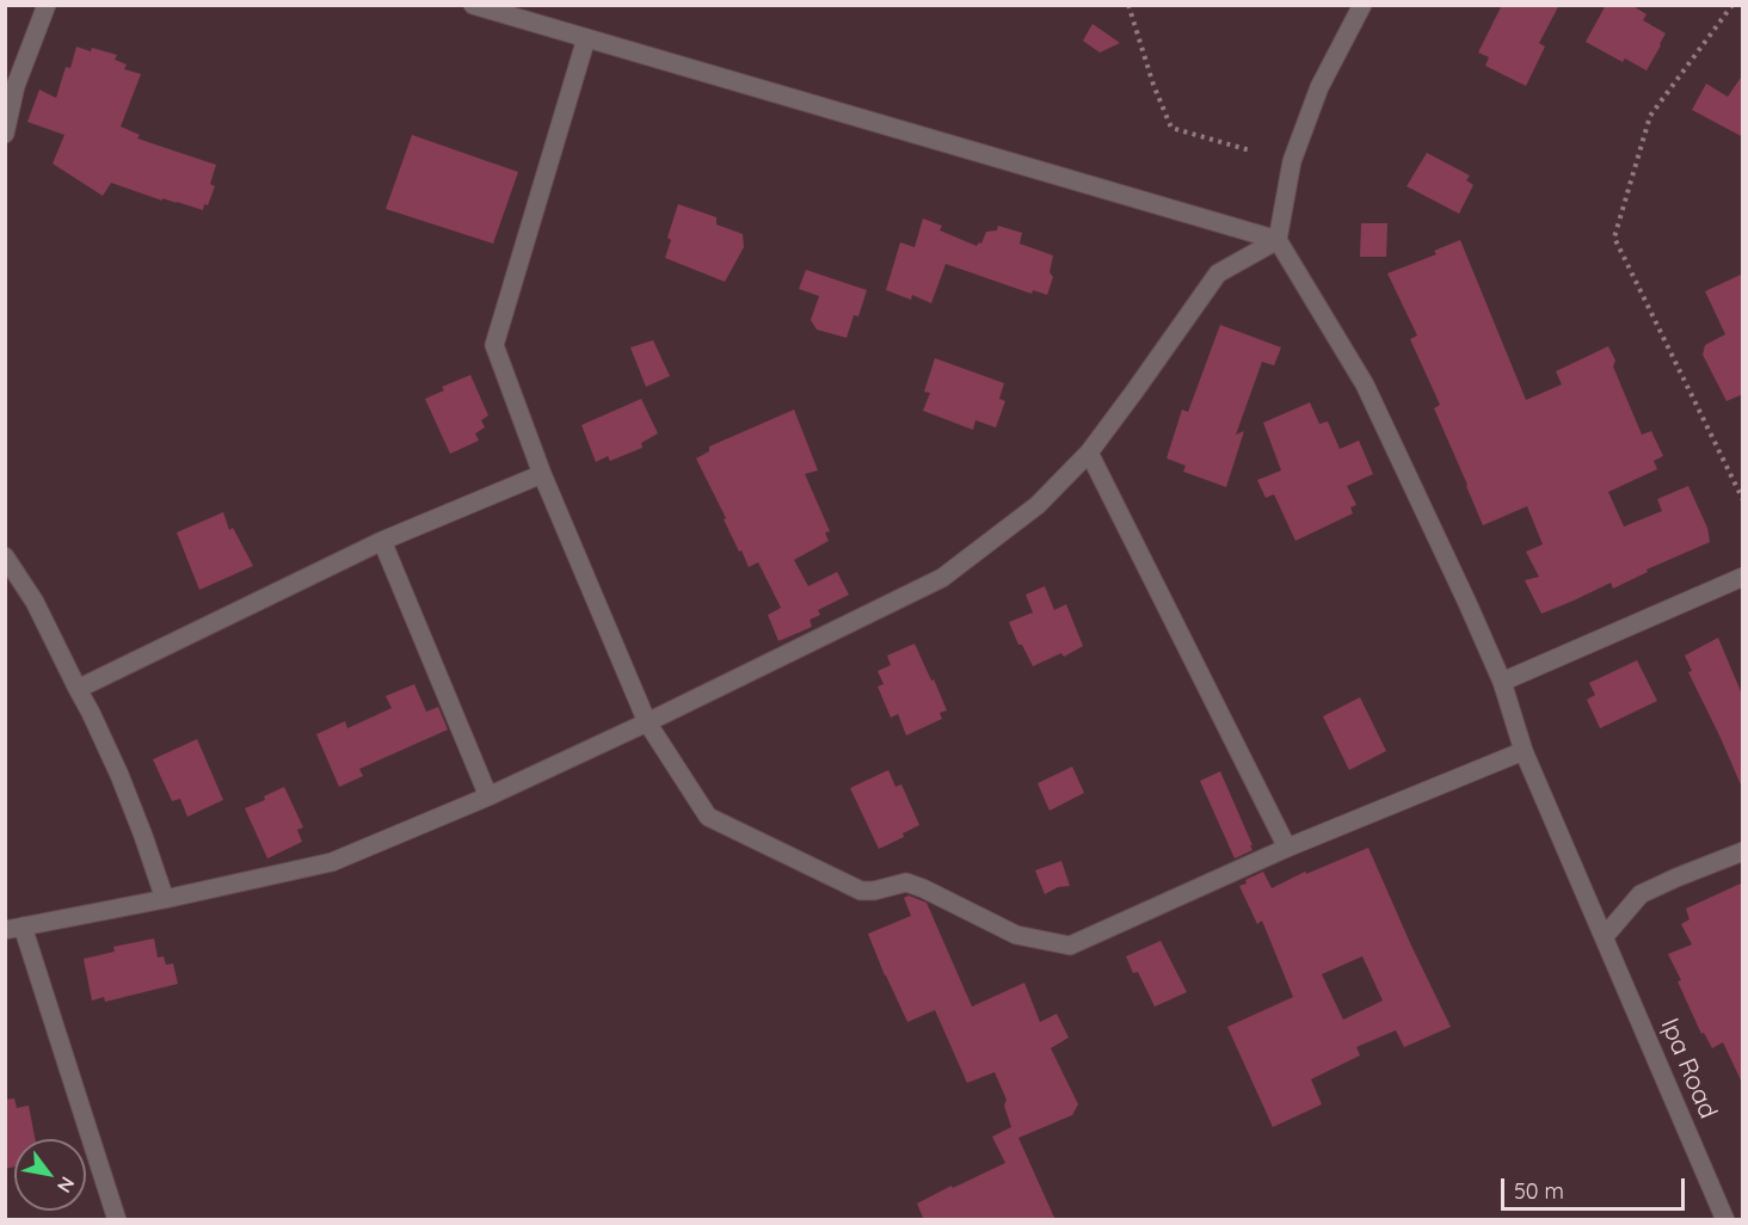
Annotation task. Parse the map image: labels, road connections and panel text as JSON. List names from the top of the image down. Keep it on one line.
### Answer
{"streets":{"street":["Ipa Road"]},"scale_bar":"50 m","north":"bottom right"}
